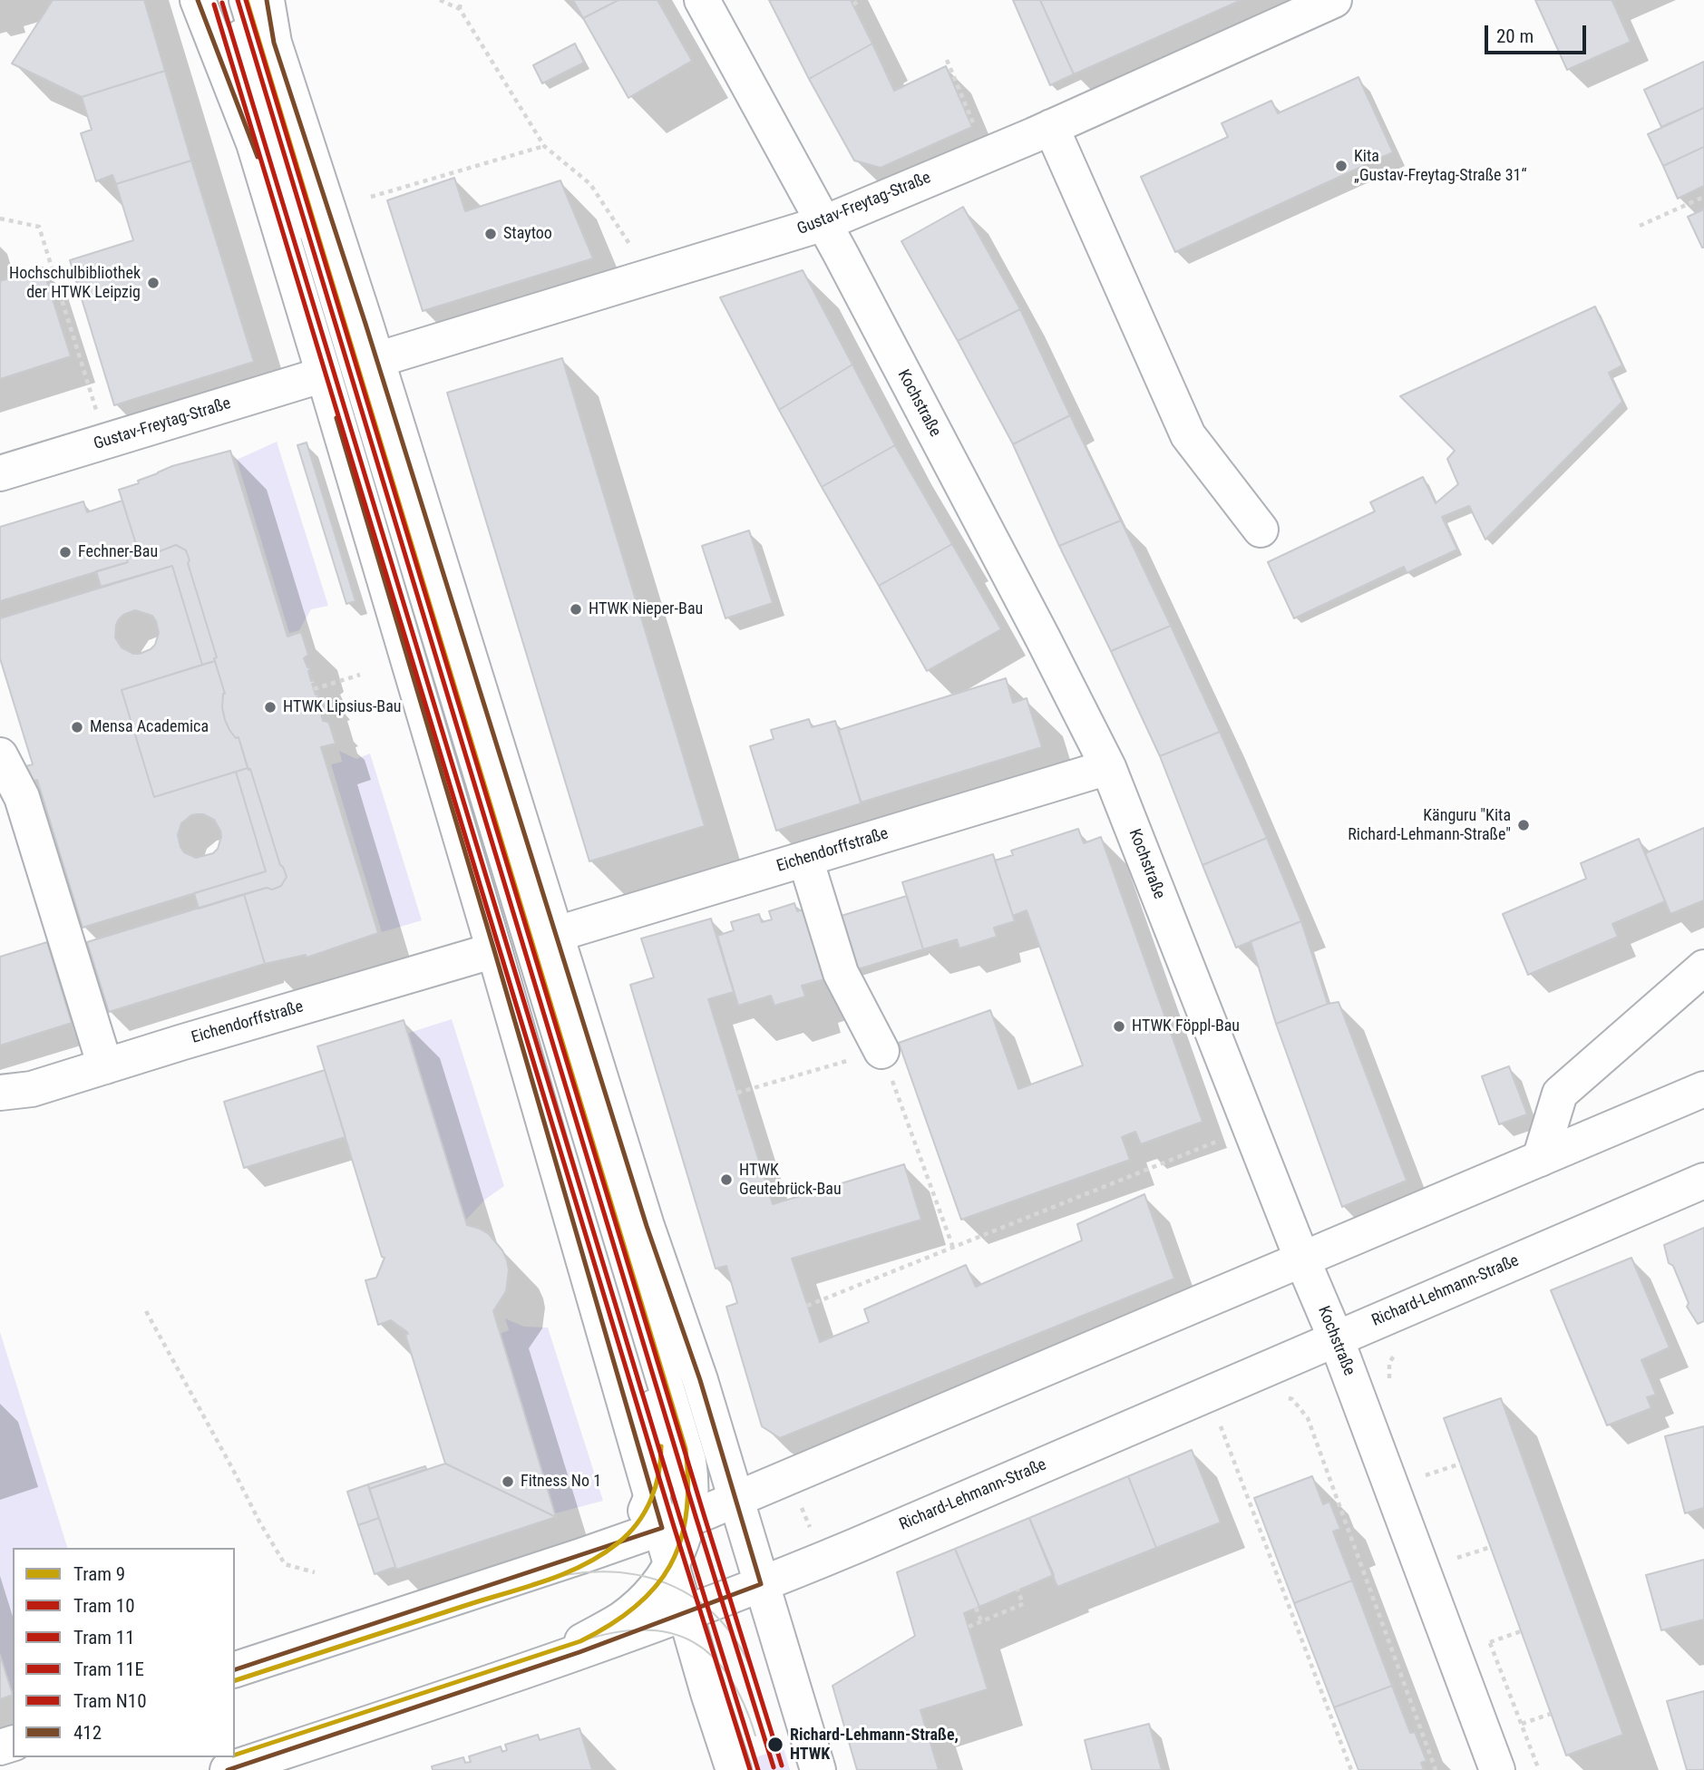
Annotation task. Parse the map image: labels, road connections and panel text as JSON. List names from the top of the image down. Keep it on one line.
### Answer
{"streets":{"main road":["Gustav-Freytag-Straße","Kochstraße","Eichendorffstraße","Richard-Lehmann-Straße"]},"crossings":[["Gustav-Freytag-Straße","Kochstraße"],["Kochstraße","Eichendorffstraße"],["Kochstraße","Richard-Lehmann-Straße"]],"places":["Kita „Gustav-Freytag-Straße 31“","Staytoo","Hochschulbibliothek der HTWK Leipzig","Fechner-Bau","HTWK Nieper-Bau","HTWK Lipsius-Bau","Mensa Academica","Känguru \"Kita Richard-Lehmann-Straße\"","HTWK Föppl-Bau","HTWK Geutebrück-Bau","Fitness No 1","Richard-Lehmann-Straße, HTWK"],"lines":["tram line 9","tram line 11","tram line N10","transit line 412","tram line 10","tram line 11E"],"legend":["Tram 9","Tram 10","Tram 11","Tram 11E","Tram N10","412"],"scale_bar":"20 m"}
